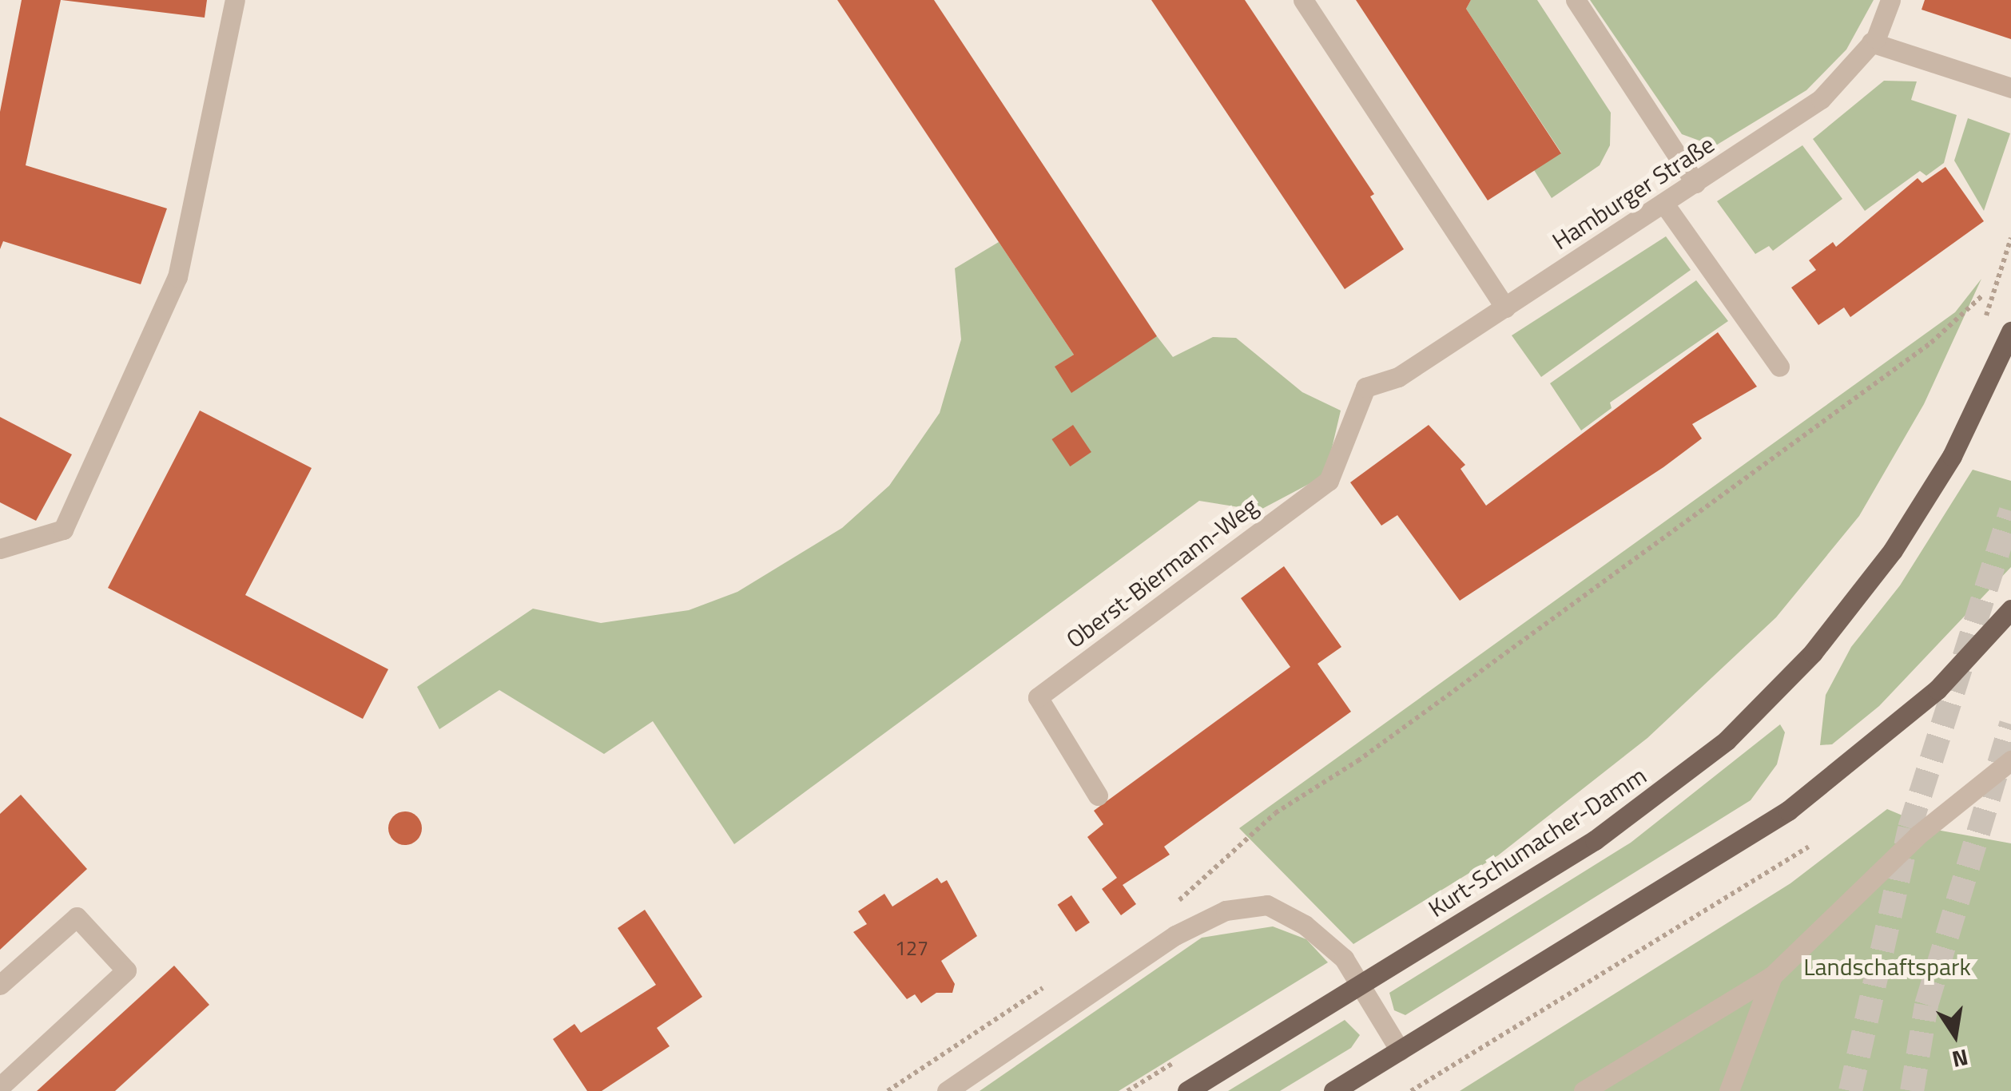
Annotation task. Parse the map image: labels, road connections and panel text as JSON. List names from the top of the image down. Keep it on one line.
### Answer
{"streets":{"main road":["Kurt-Schumacher-Damm"],"lane":["Hamburger Straße","Oberst-Biermann-Weg"]},"crossings":[["Hamburger Straße","Oberst-Biermann-Weg"]],"parks":["Landschaftspark"],"house_numbers":["127"],"north":"bottom"}
